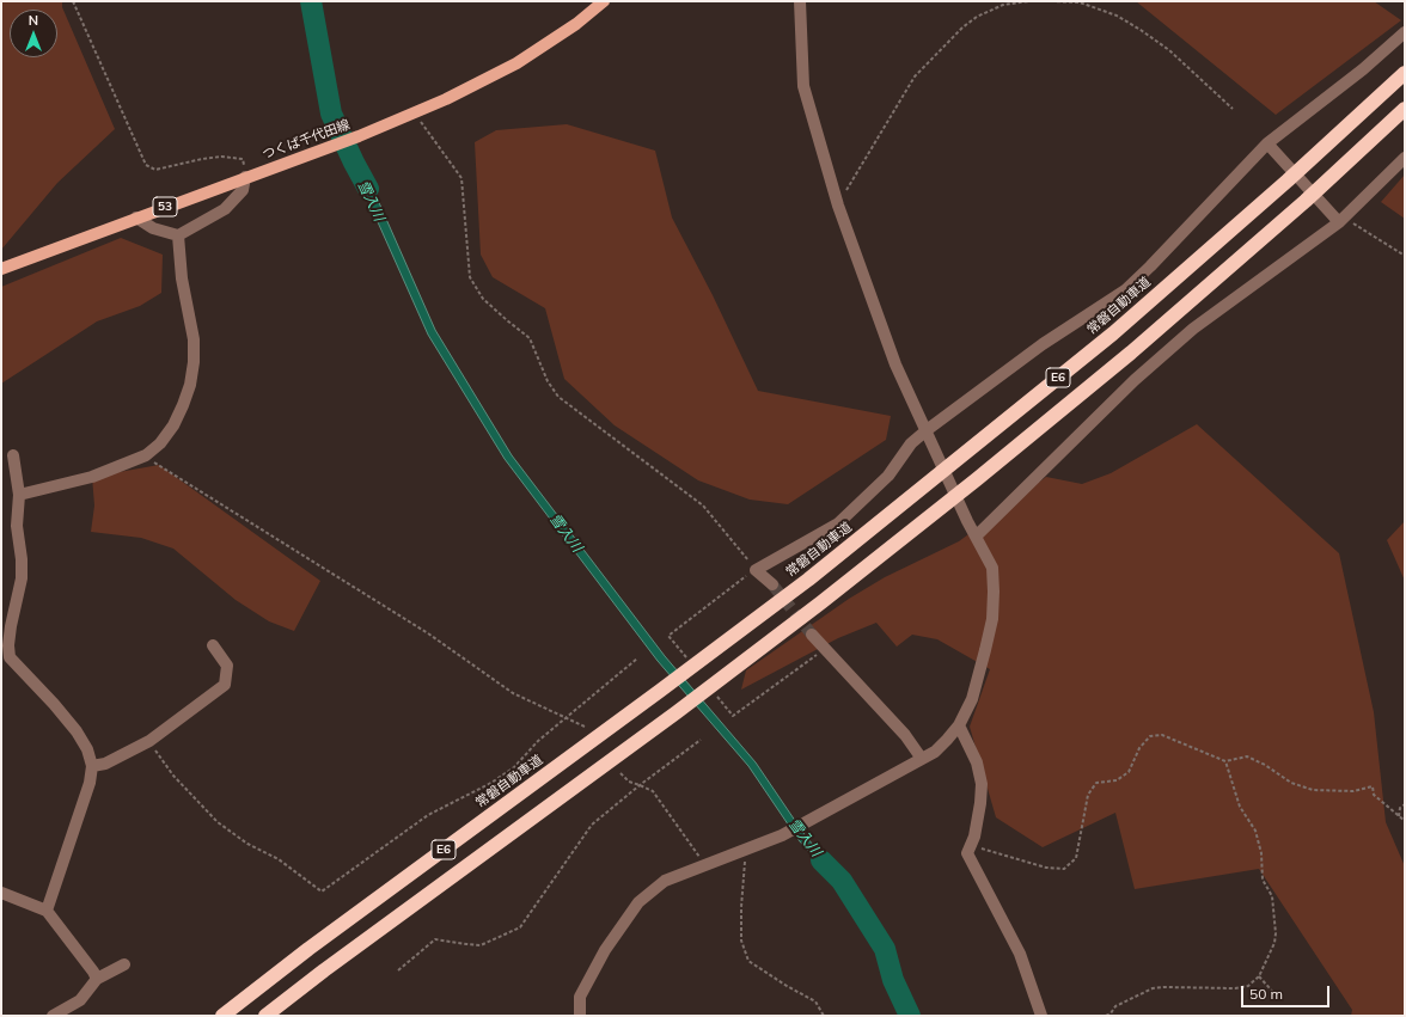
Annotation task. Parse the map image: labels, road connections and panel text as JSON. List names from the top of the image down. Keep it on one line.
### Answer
{"streets":{"highway":["常磐自動車道","E6"],"main road":["つくば千代田線","53"]},"water":["雪入川"],"scale_bar":"50 m","north":"top"}
